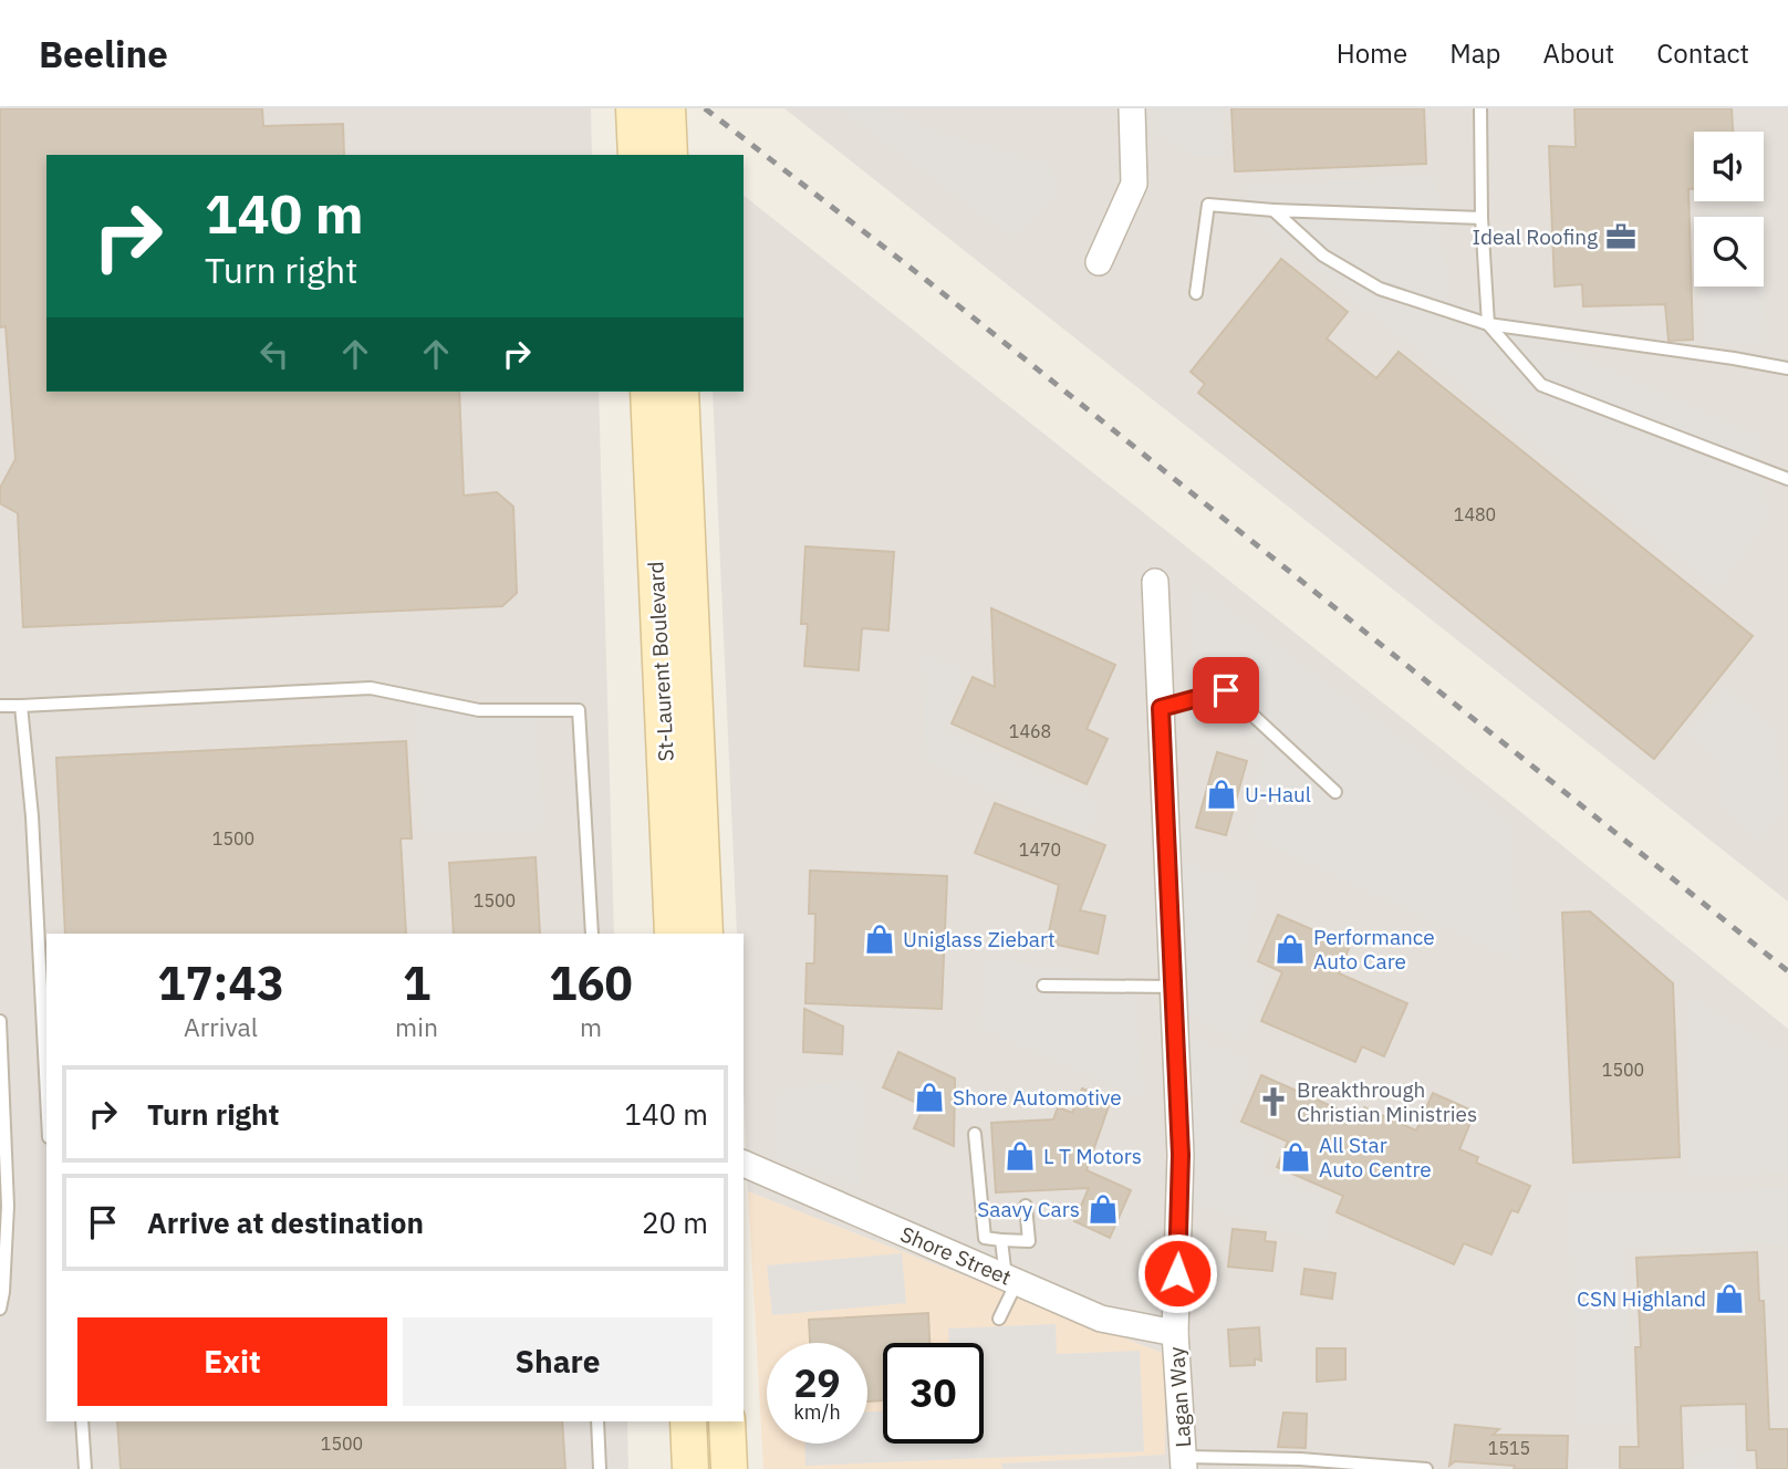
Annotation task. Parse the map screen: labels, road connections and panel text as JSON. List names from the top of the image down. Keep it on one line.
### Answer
{"streets":{"main road":["St-Laurent Boulevard"],"street":["Shore Street","Lagan Way"]},"crossings":[["Shore Street","Lagan Way"]],"places":{"office":["Ideal Roofing"],"shop":["U-Haul","Uniglass Ziebart","Performance Auto Care","Shore Automotive","L T Motors","All Star Auto Centre","Saavy Cars","CSN Highland"],"church":["Breakthrough Christian Ministries"]},"house_numbers":["1480","1468","1500","1470","1500","1500","1500","1515"],"page":{"header":"Beeline","nav":["Home","Map","About","Contact"],"turn":["140 m","Turn right"],"eta":["17:43","Arrival","1","min","160","m"],"list":[{"name":"Turn right","value":"140 m"},{"name":"Arrive at destination","value":"20 m"}],"buttons":["Exit","Share"],"speed":"29 km/h","limit":"30"}}
